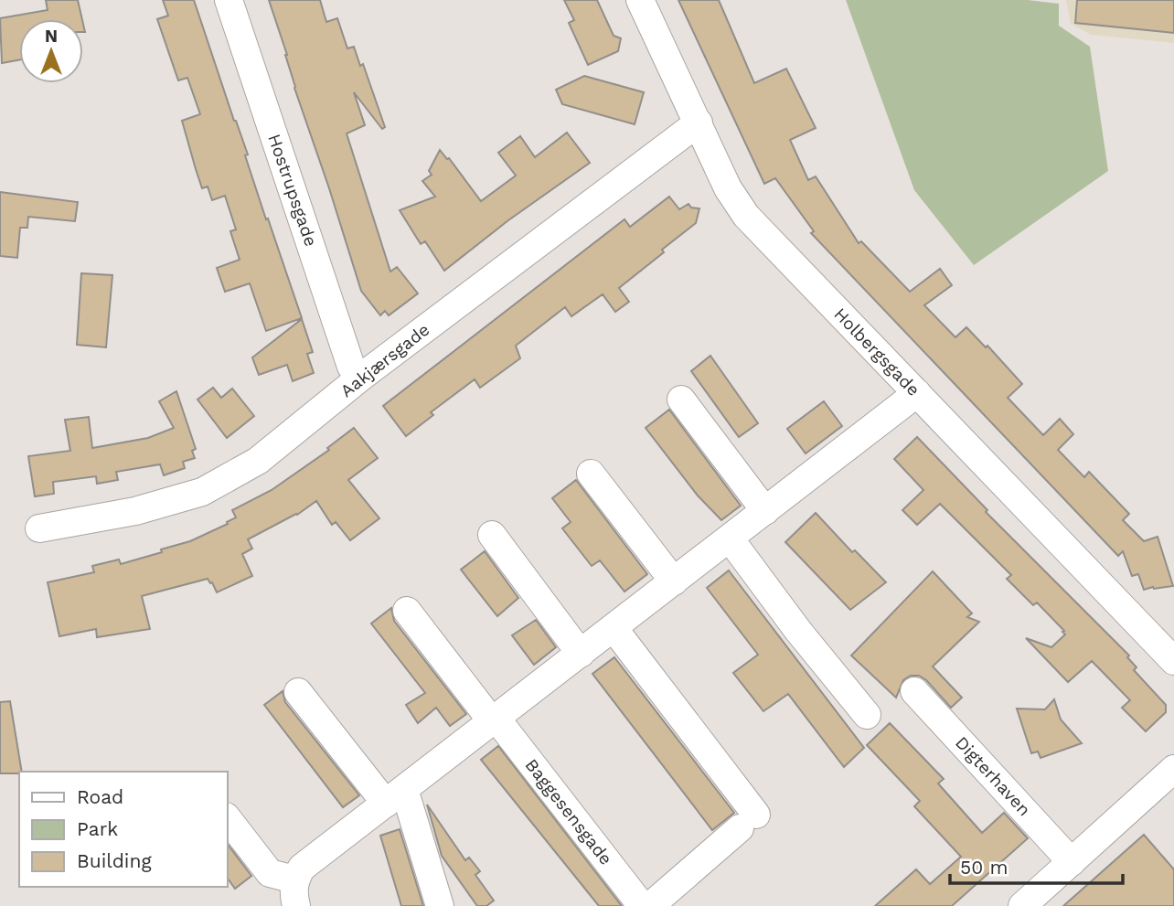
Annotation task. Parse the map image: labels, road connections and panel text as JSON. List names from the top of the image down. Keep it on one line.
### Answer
{"streets":{"street":["Hostrupsgade","Holbergsgade","Aakjærsgade","Digterhaven","Baggesensgade"]},"crossings":[["Hostrupsgade","Aakjærsgade"],["Holbergsgade","Aakjærsgade"]],"legend":["Road","Park","Building"],"scale_bar":"50 m","north":"top"}
